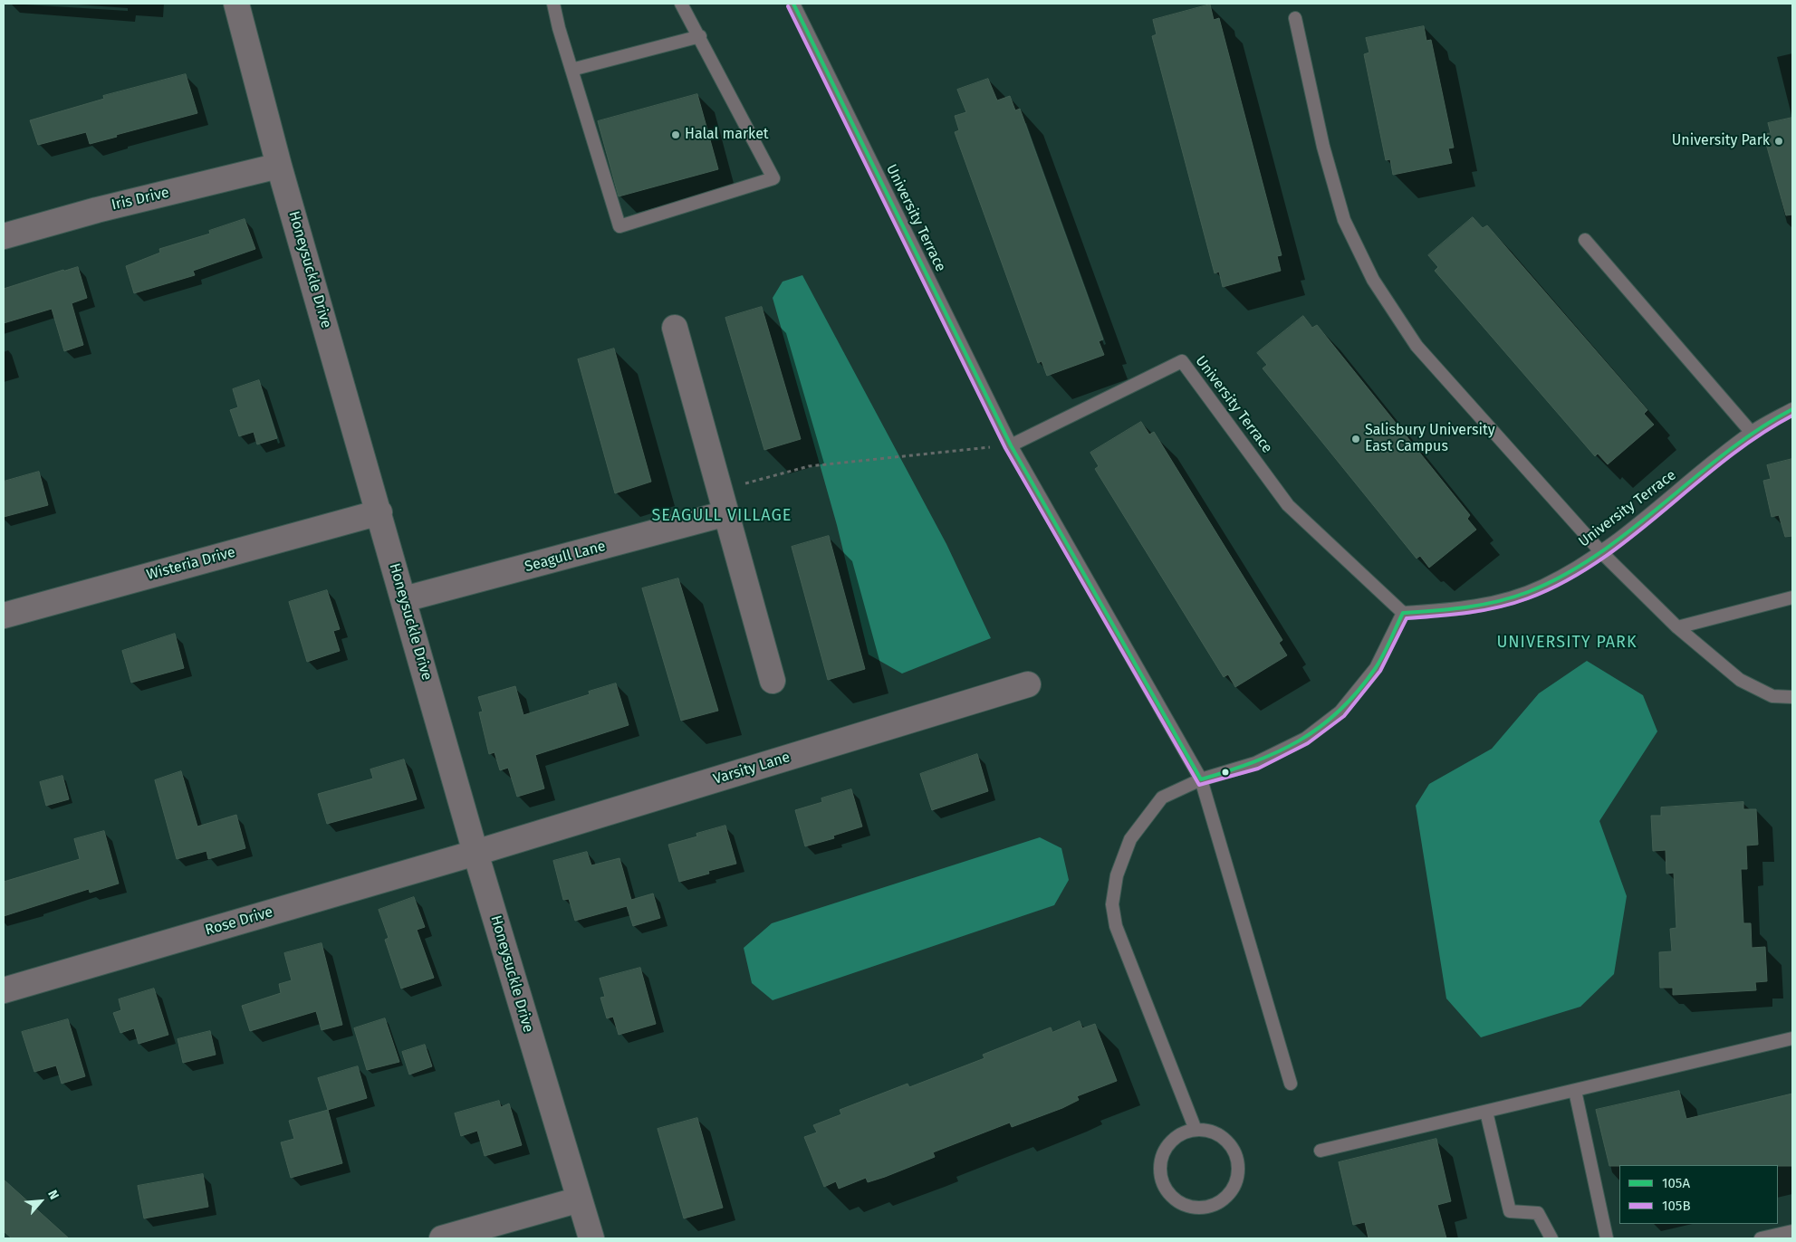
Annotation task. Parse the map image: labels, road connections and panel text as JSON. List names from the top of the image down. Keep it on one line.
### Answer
{"streets":{"street":["Iris Drive","Honeysuckle Drive","Seagull Lane","Wisteria Drive","Varsity Lane","Rose Drive"],"lane":["University Terrace"]},"crossings":[["Iris Drive","Honeysuckle Drive"],["Honeysuckle Drive","Seagull Lane"],["Honeysuckle Drive","Wisteria Drive"],["Honeysuckle Drive","Varsity Lane"],["Honeysuckle Drive","Rose Drive"],["Varsity Lane","Rose Drive"]],"districts":["SEAGULL VILLAGE","UNIVERSITY PARK"],"places":["Halal market","University Park","Salisbury University East Campus"],"lines":["transit line 105A","transit line 105B"],"legend":["105A","105B"],"north":"top right"}
